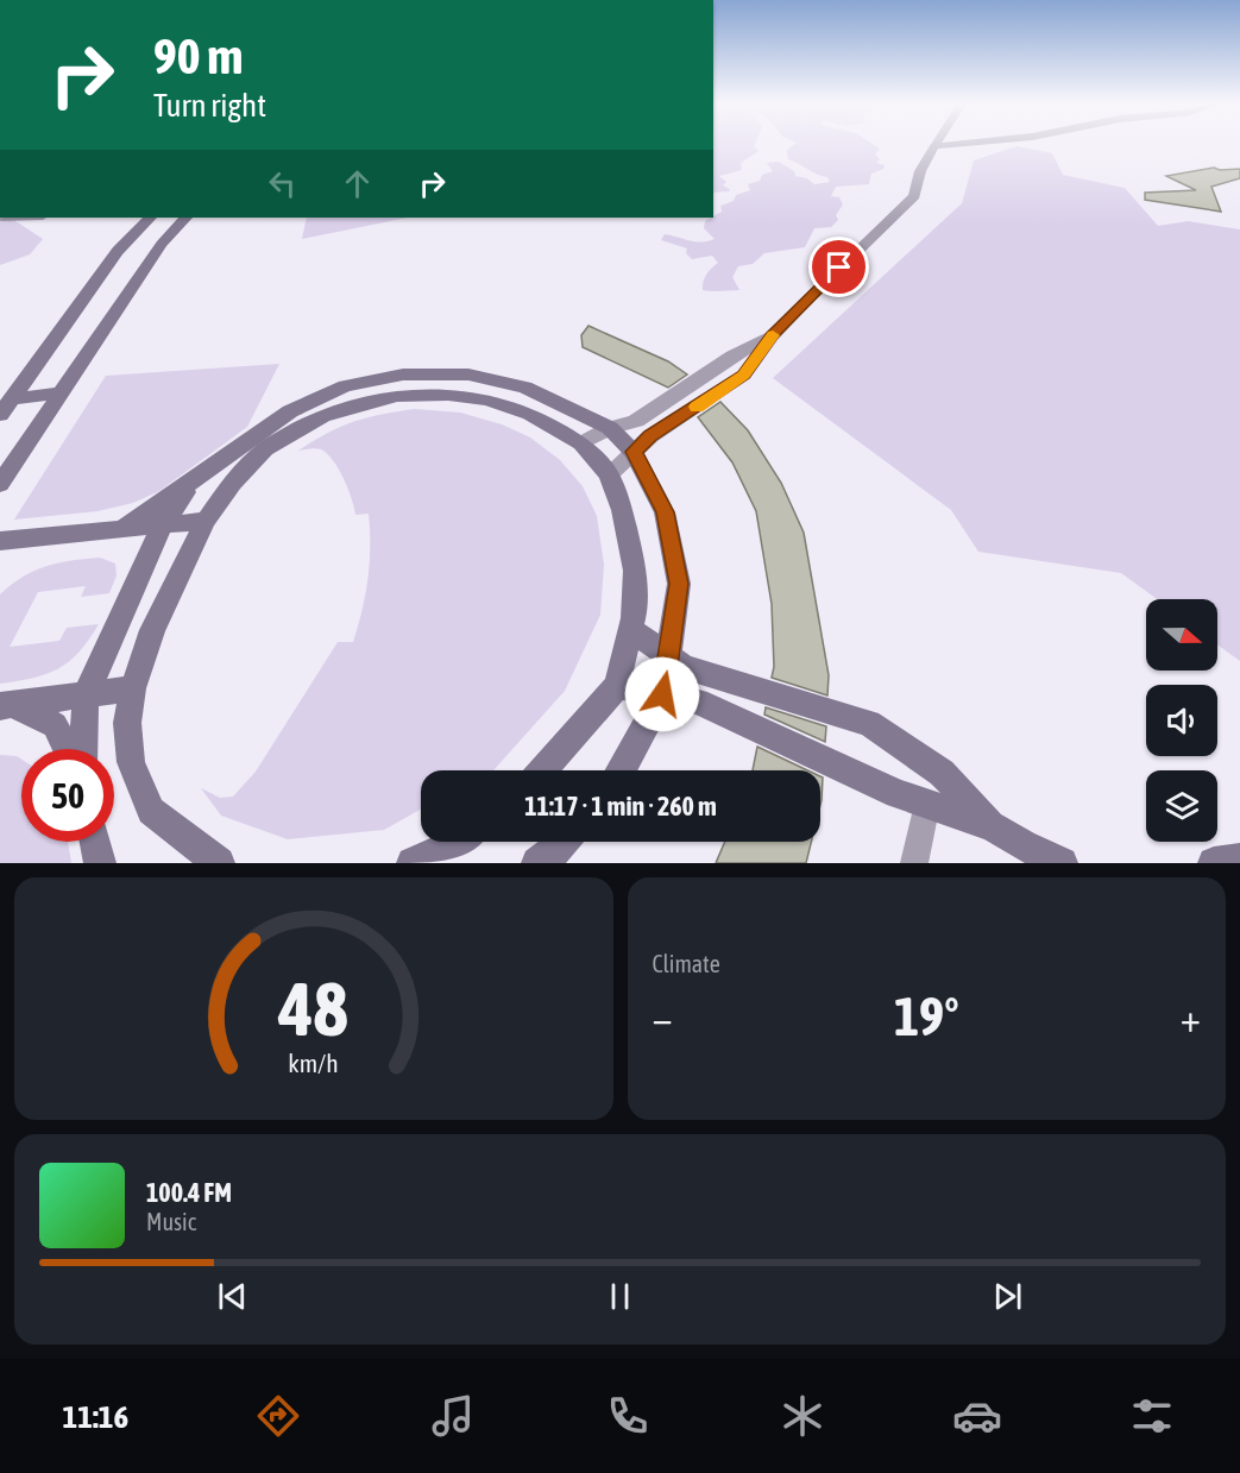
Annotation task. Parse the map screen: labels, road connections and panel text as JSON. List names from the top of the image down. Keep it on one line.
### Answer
{"north":"right","page":{"turn":["90 m","Turn right"],"limit":"50","trip":"11:17 · 1 min · 260 m","tile":"Climate","heat":["−","19°","+"],"song":["100.4 FM","Music"],"tabs":"11:16","gauge":["48","km/h"]}}
